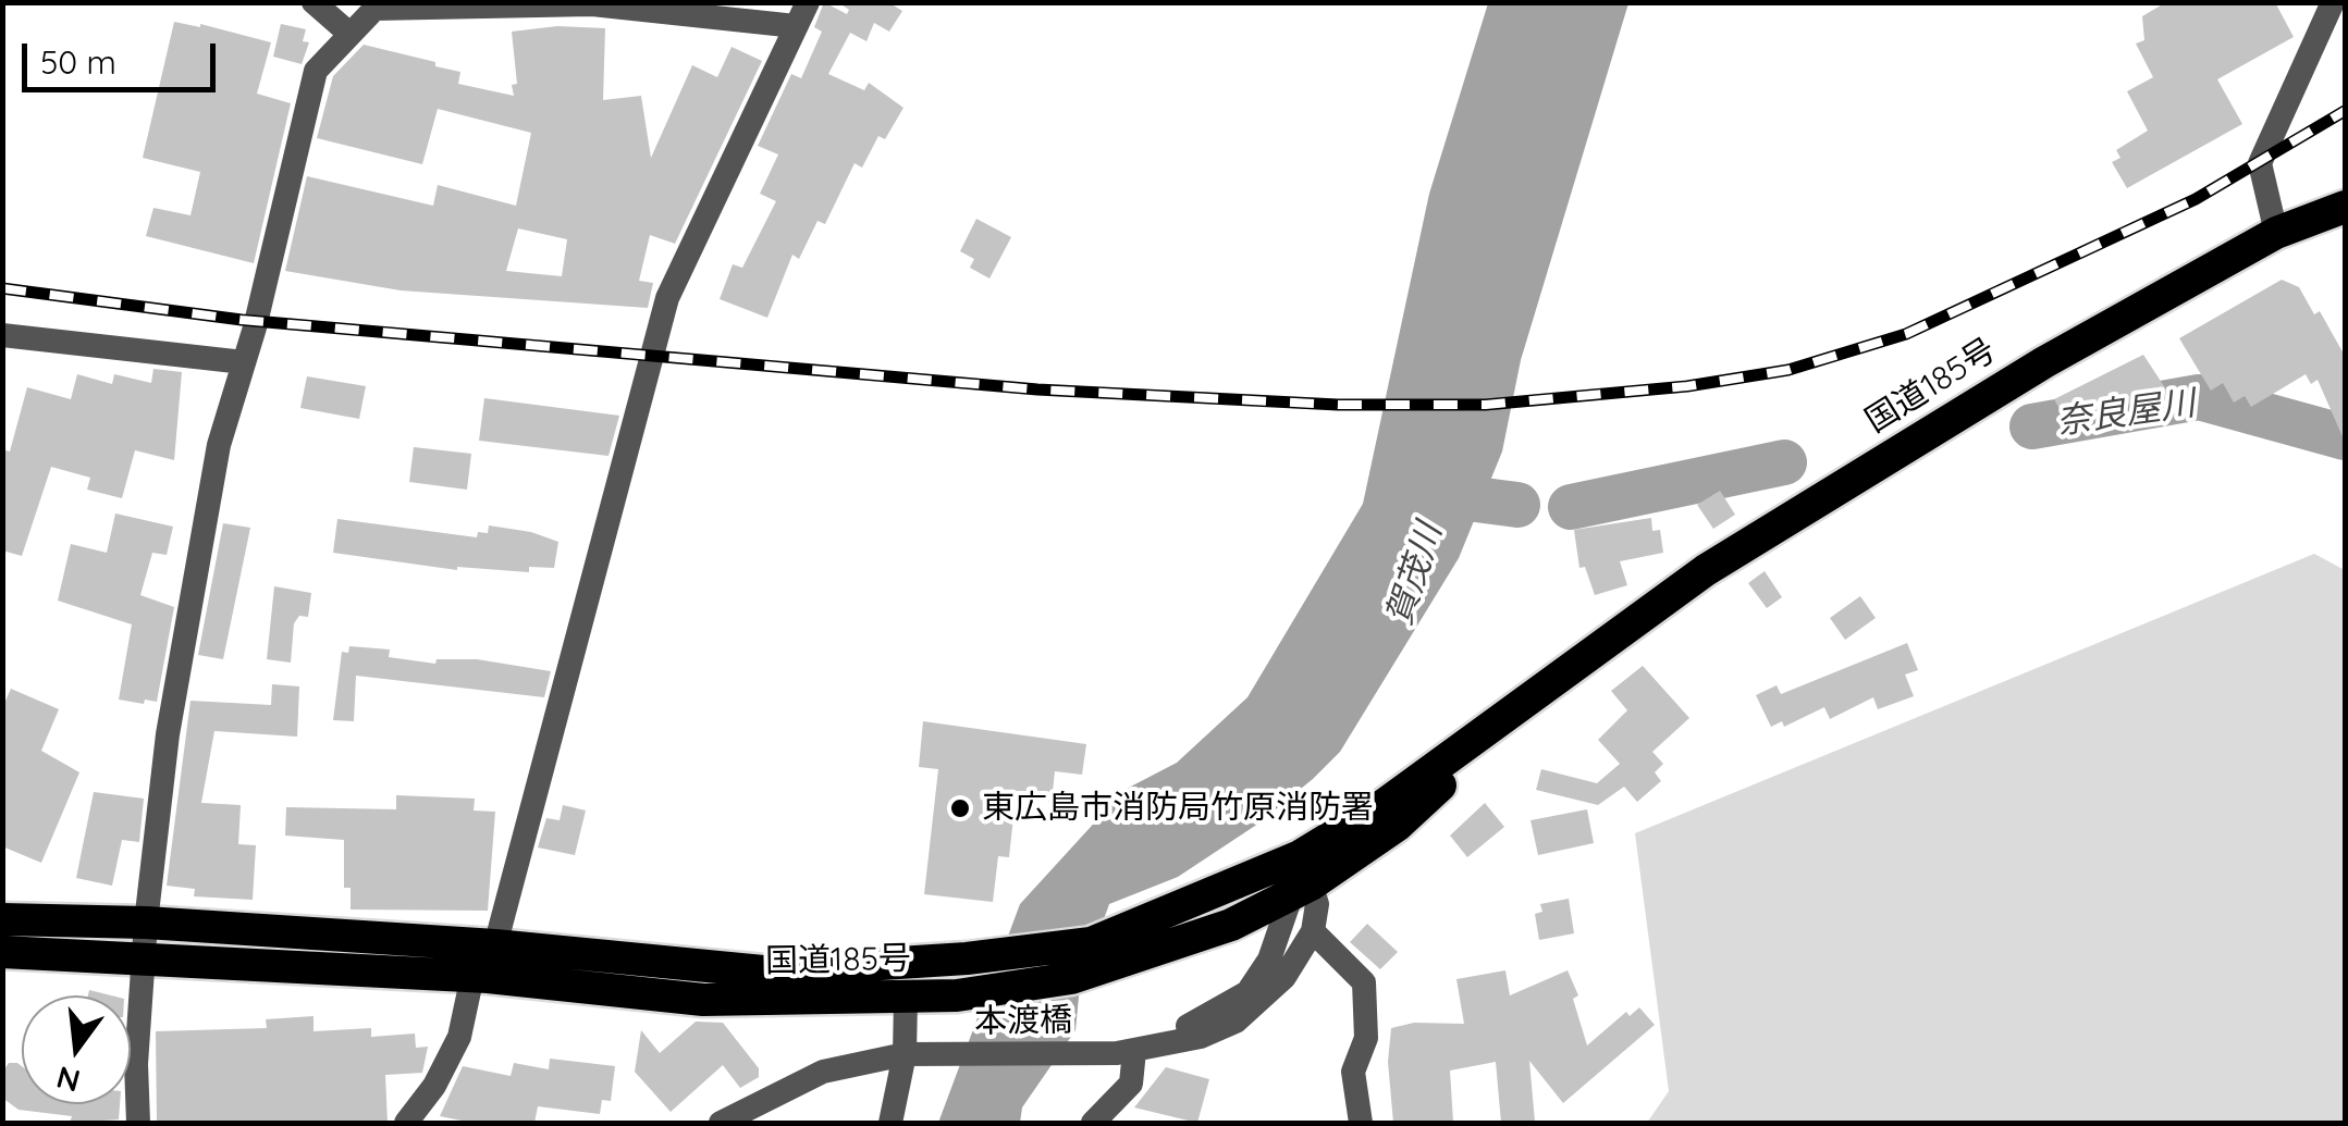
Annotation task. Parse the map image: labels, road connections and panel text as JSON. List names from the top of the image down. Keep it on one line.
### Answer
{"streets":{"highway":["国道185号"],"street":["本渡橋"]},"water":["奈良屋川","賀茂川"],"places":["東広島市消防局竹原消防署"],"scale_bar":"50 m","north":"bottom"}
